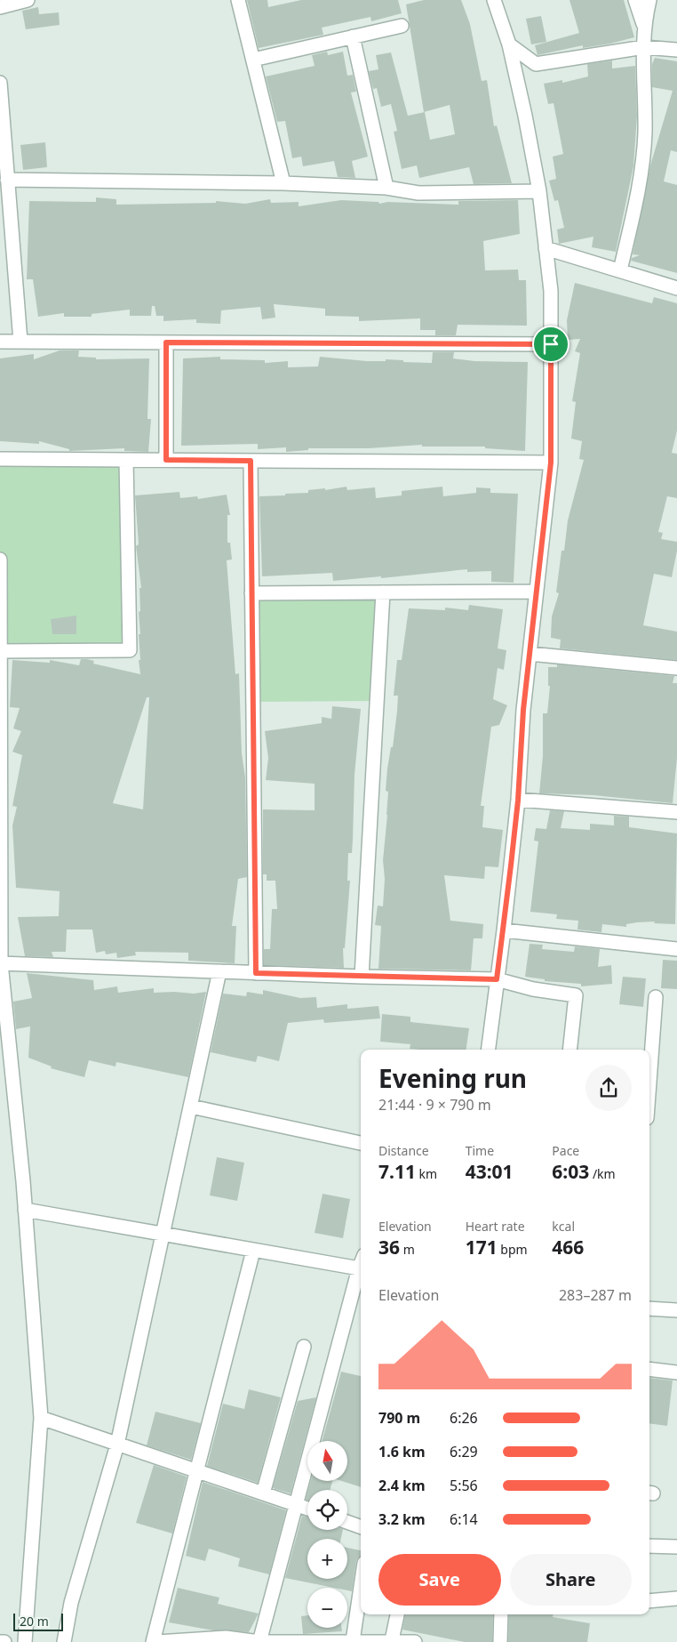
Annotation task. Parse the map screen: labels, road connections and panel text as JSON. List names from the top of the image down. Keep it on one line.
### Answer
{"scale_bar":"20 m","north":"top","page":{"heading":["Evening run","21:44 · 9 × 790 m"],"stats":[["Distance","7.11 km"],["Time","43:01"],["Pace","6:03 /km"],["Elevation","36 m"],["Heart rate","171 bpm"],["kcal","466"]],"chart":["Elevation","283–287 m"],"list":[{"name":"790 m","note":"6:26"},{"name":"1.6 km","note":"6:29"},{"name":"2.4 km","note":"5:56"},{"name":"3.2 km","note":"6:14"}],"map_buttons":["+","−"],"buttons":["Save","Share"],"scale":"20 m"}}
